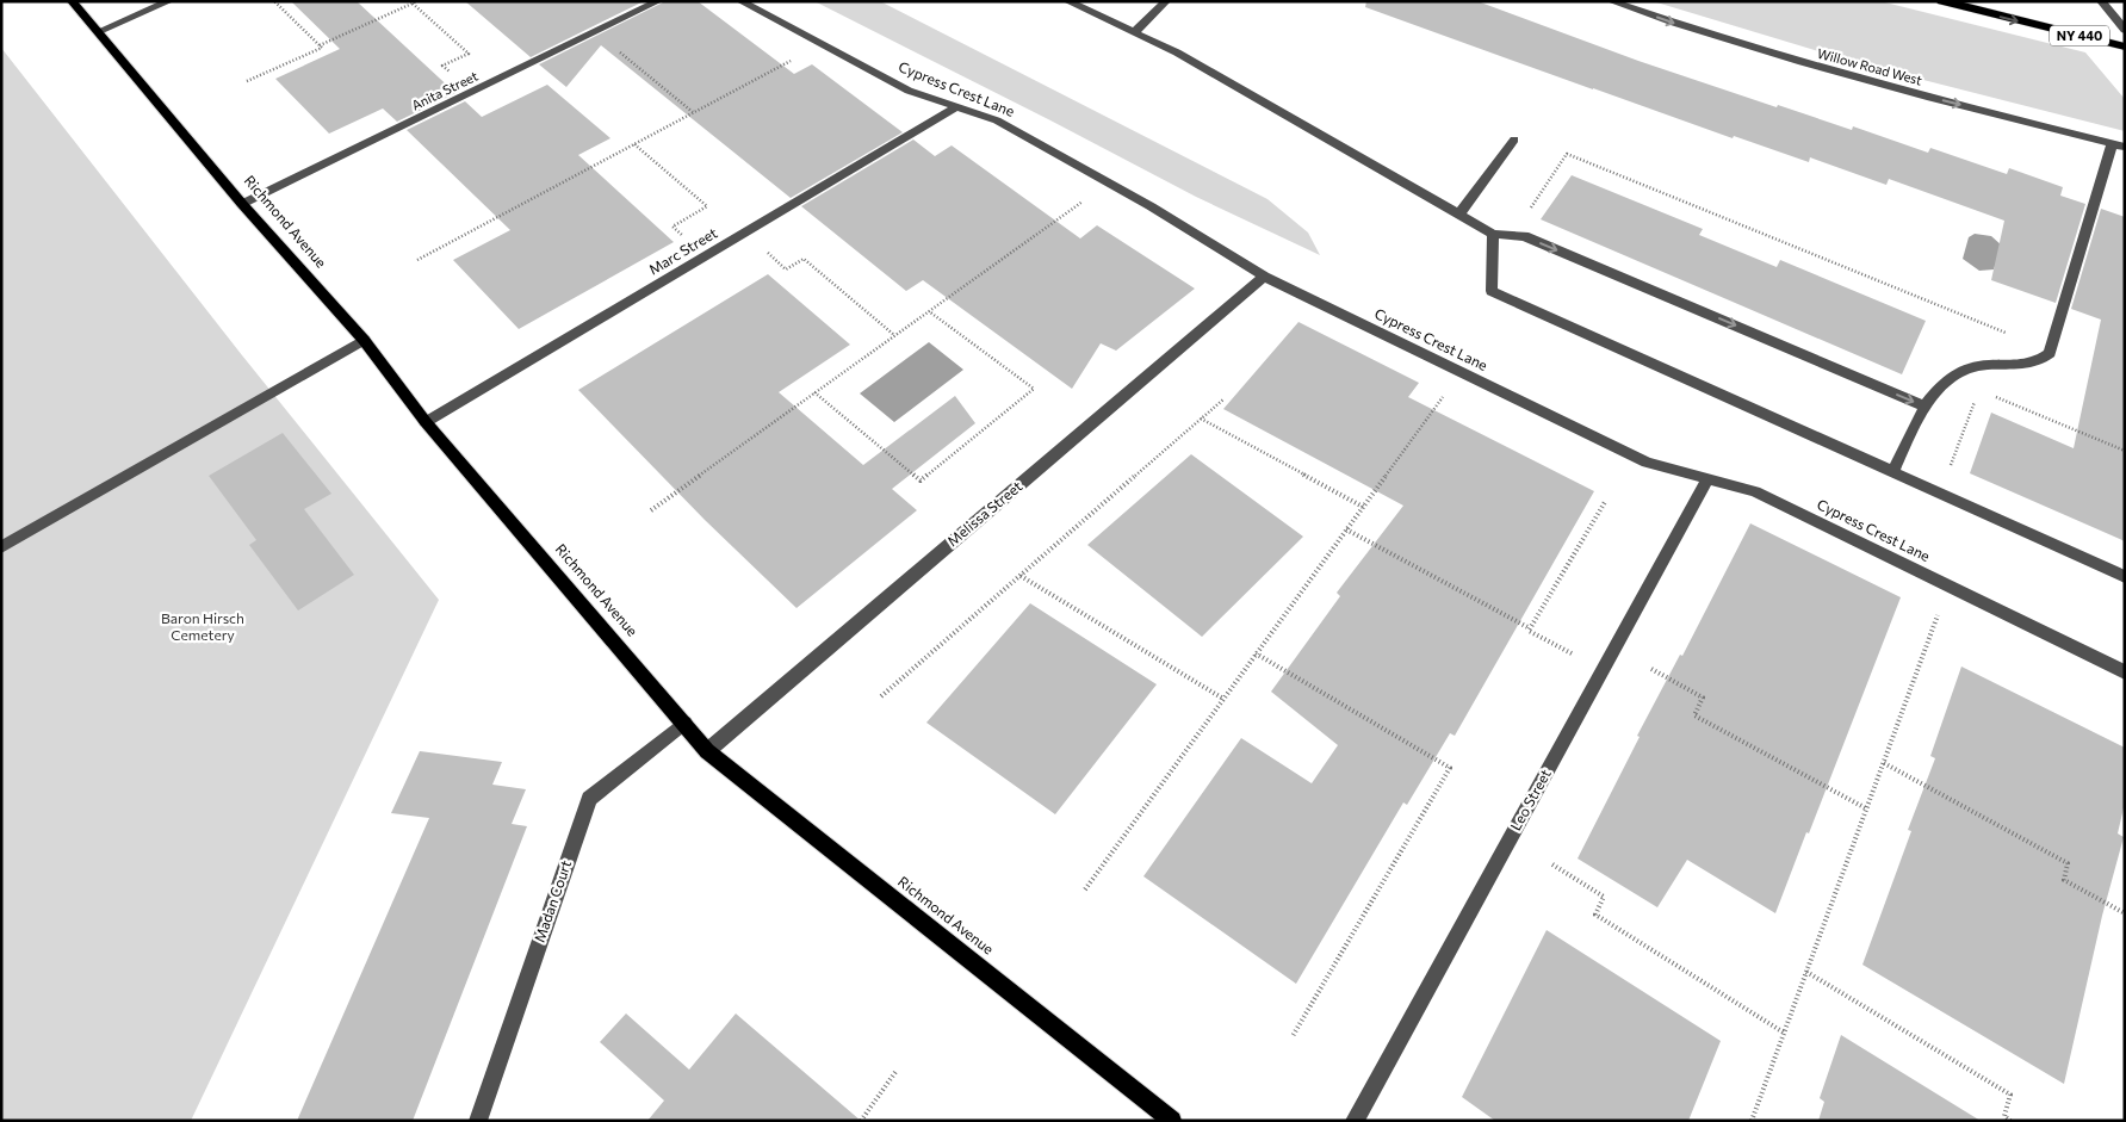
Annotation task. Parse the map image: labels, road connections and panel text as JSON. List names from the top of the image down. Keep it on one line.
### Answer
{"streets":{"highway":["NY 440"],"main road":["Richmond Avenue"],"street":["Willow Road West","Cypress Crest Lane","Anita Street","Marc Street","Melissa Street","Leo Street","Madan Court"]},"crossings":[["Cypress Crest Lane","Marc Street"],["Cypress Crest Lane","Melissa Street"],["Cypress Crest Lane","Leo Street"],["Anita Street","Richmond Avenue"],["Richmond Avenue","Marc Street"],["Richmond Avenue","Melissa Street"],["Richmond Avenue","Madan Court"]],"one_way":["Willow Road West"],"parks":["Baron Hirsch Cemetery"]}
